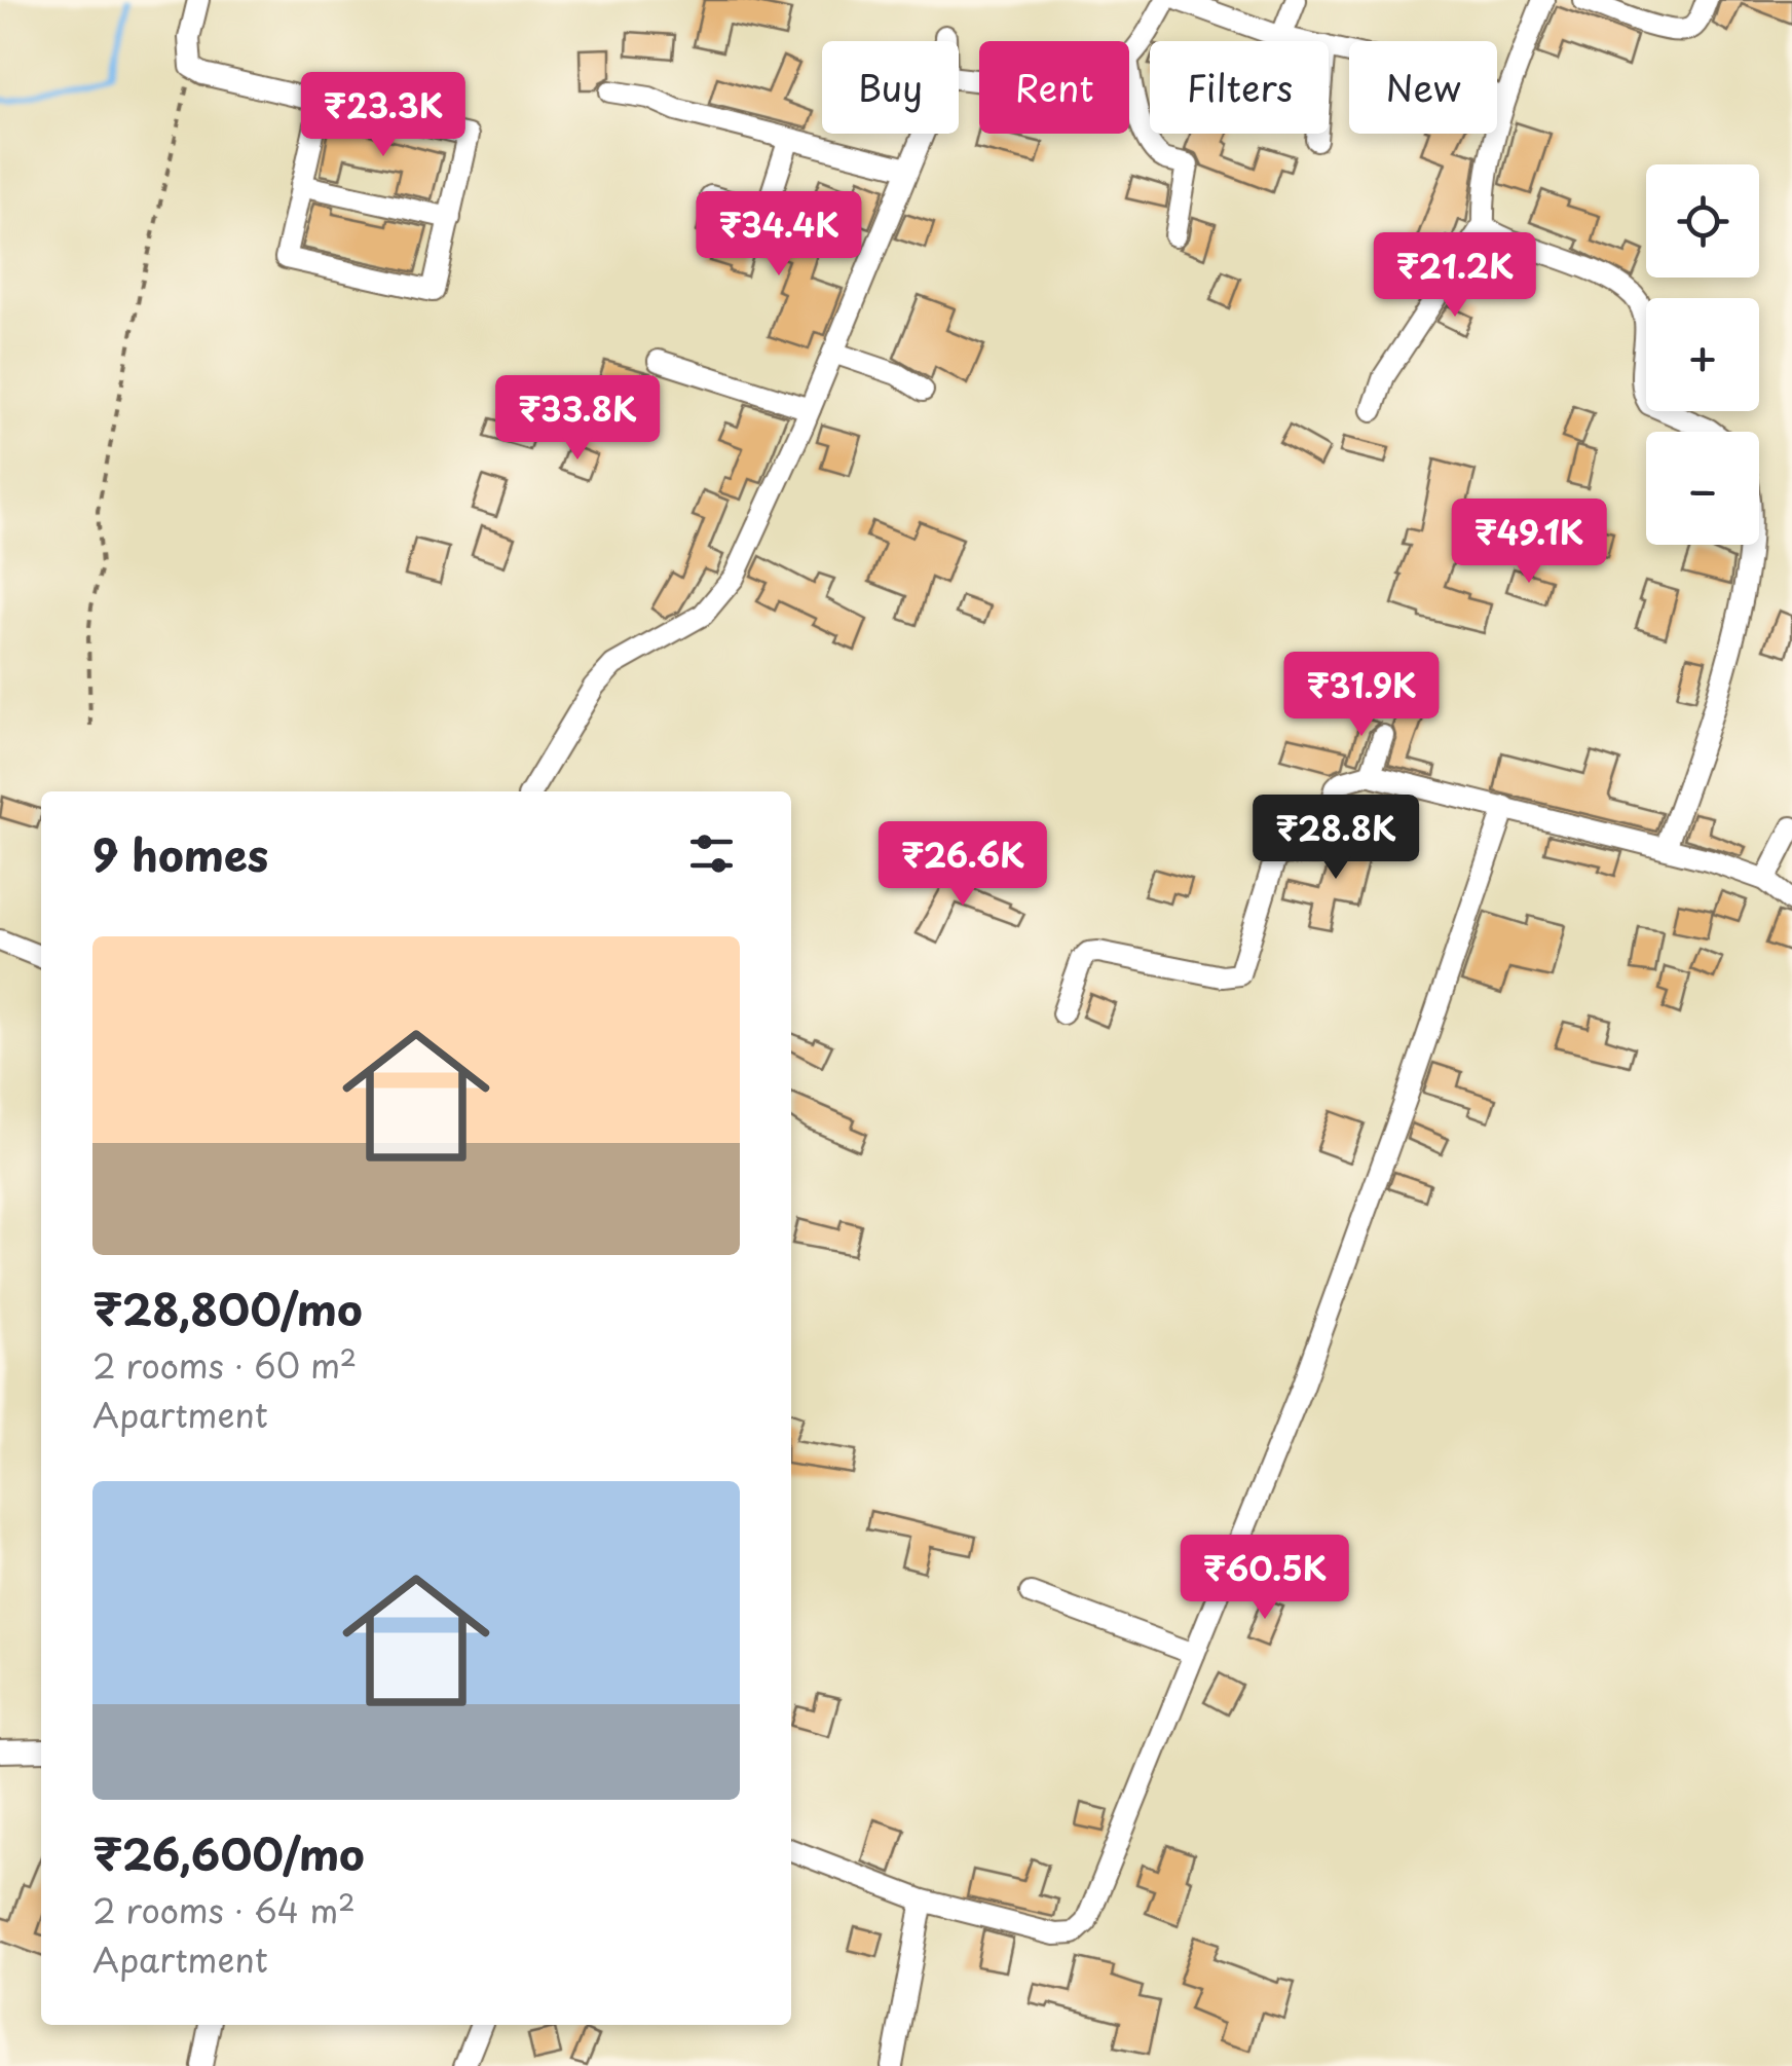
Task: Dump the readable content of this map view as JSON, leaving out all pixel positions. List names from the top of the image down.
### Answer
{
  "page": {
    "chip": [
      "Buy",
      "Rent",
      "Filters",
      "New"
    ],
    "price": [
      "₹23.3K",
      "₹34.4K",
      "₹21.2K",
      "₹33.8K",
      "₹49.1K",
      "₹31.9K",
      "₹28.8K",
      "₹26.6K",
      "₹60.5K"
    ],
    "map_buttons": ["+", "−"],
    "heading": "9 homes",
    "list": [
      {
        "name": "₹28,800/mo",
        "note": "2 rooms · 60 m² · Apartment"
      },
      {
        "name": "₹26,600/mo",
        "note": "2 rooms · 64 m² · Apartment"
      }
    ]
  }
}
